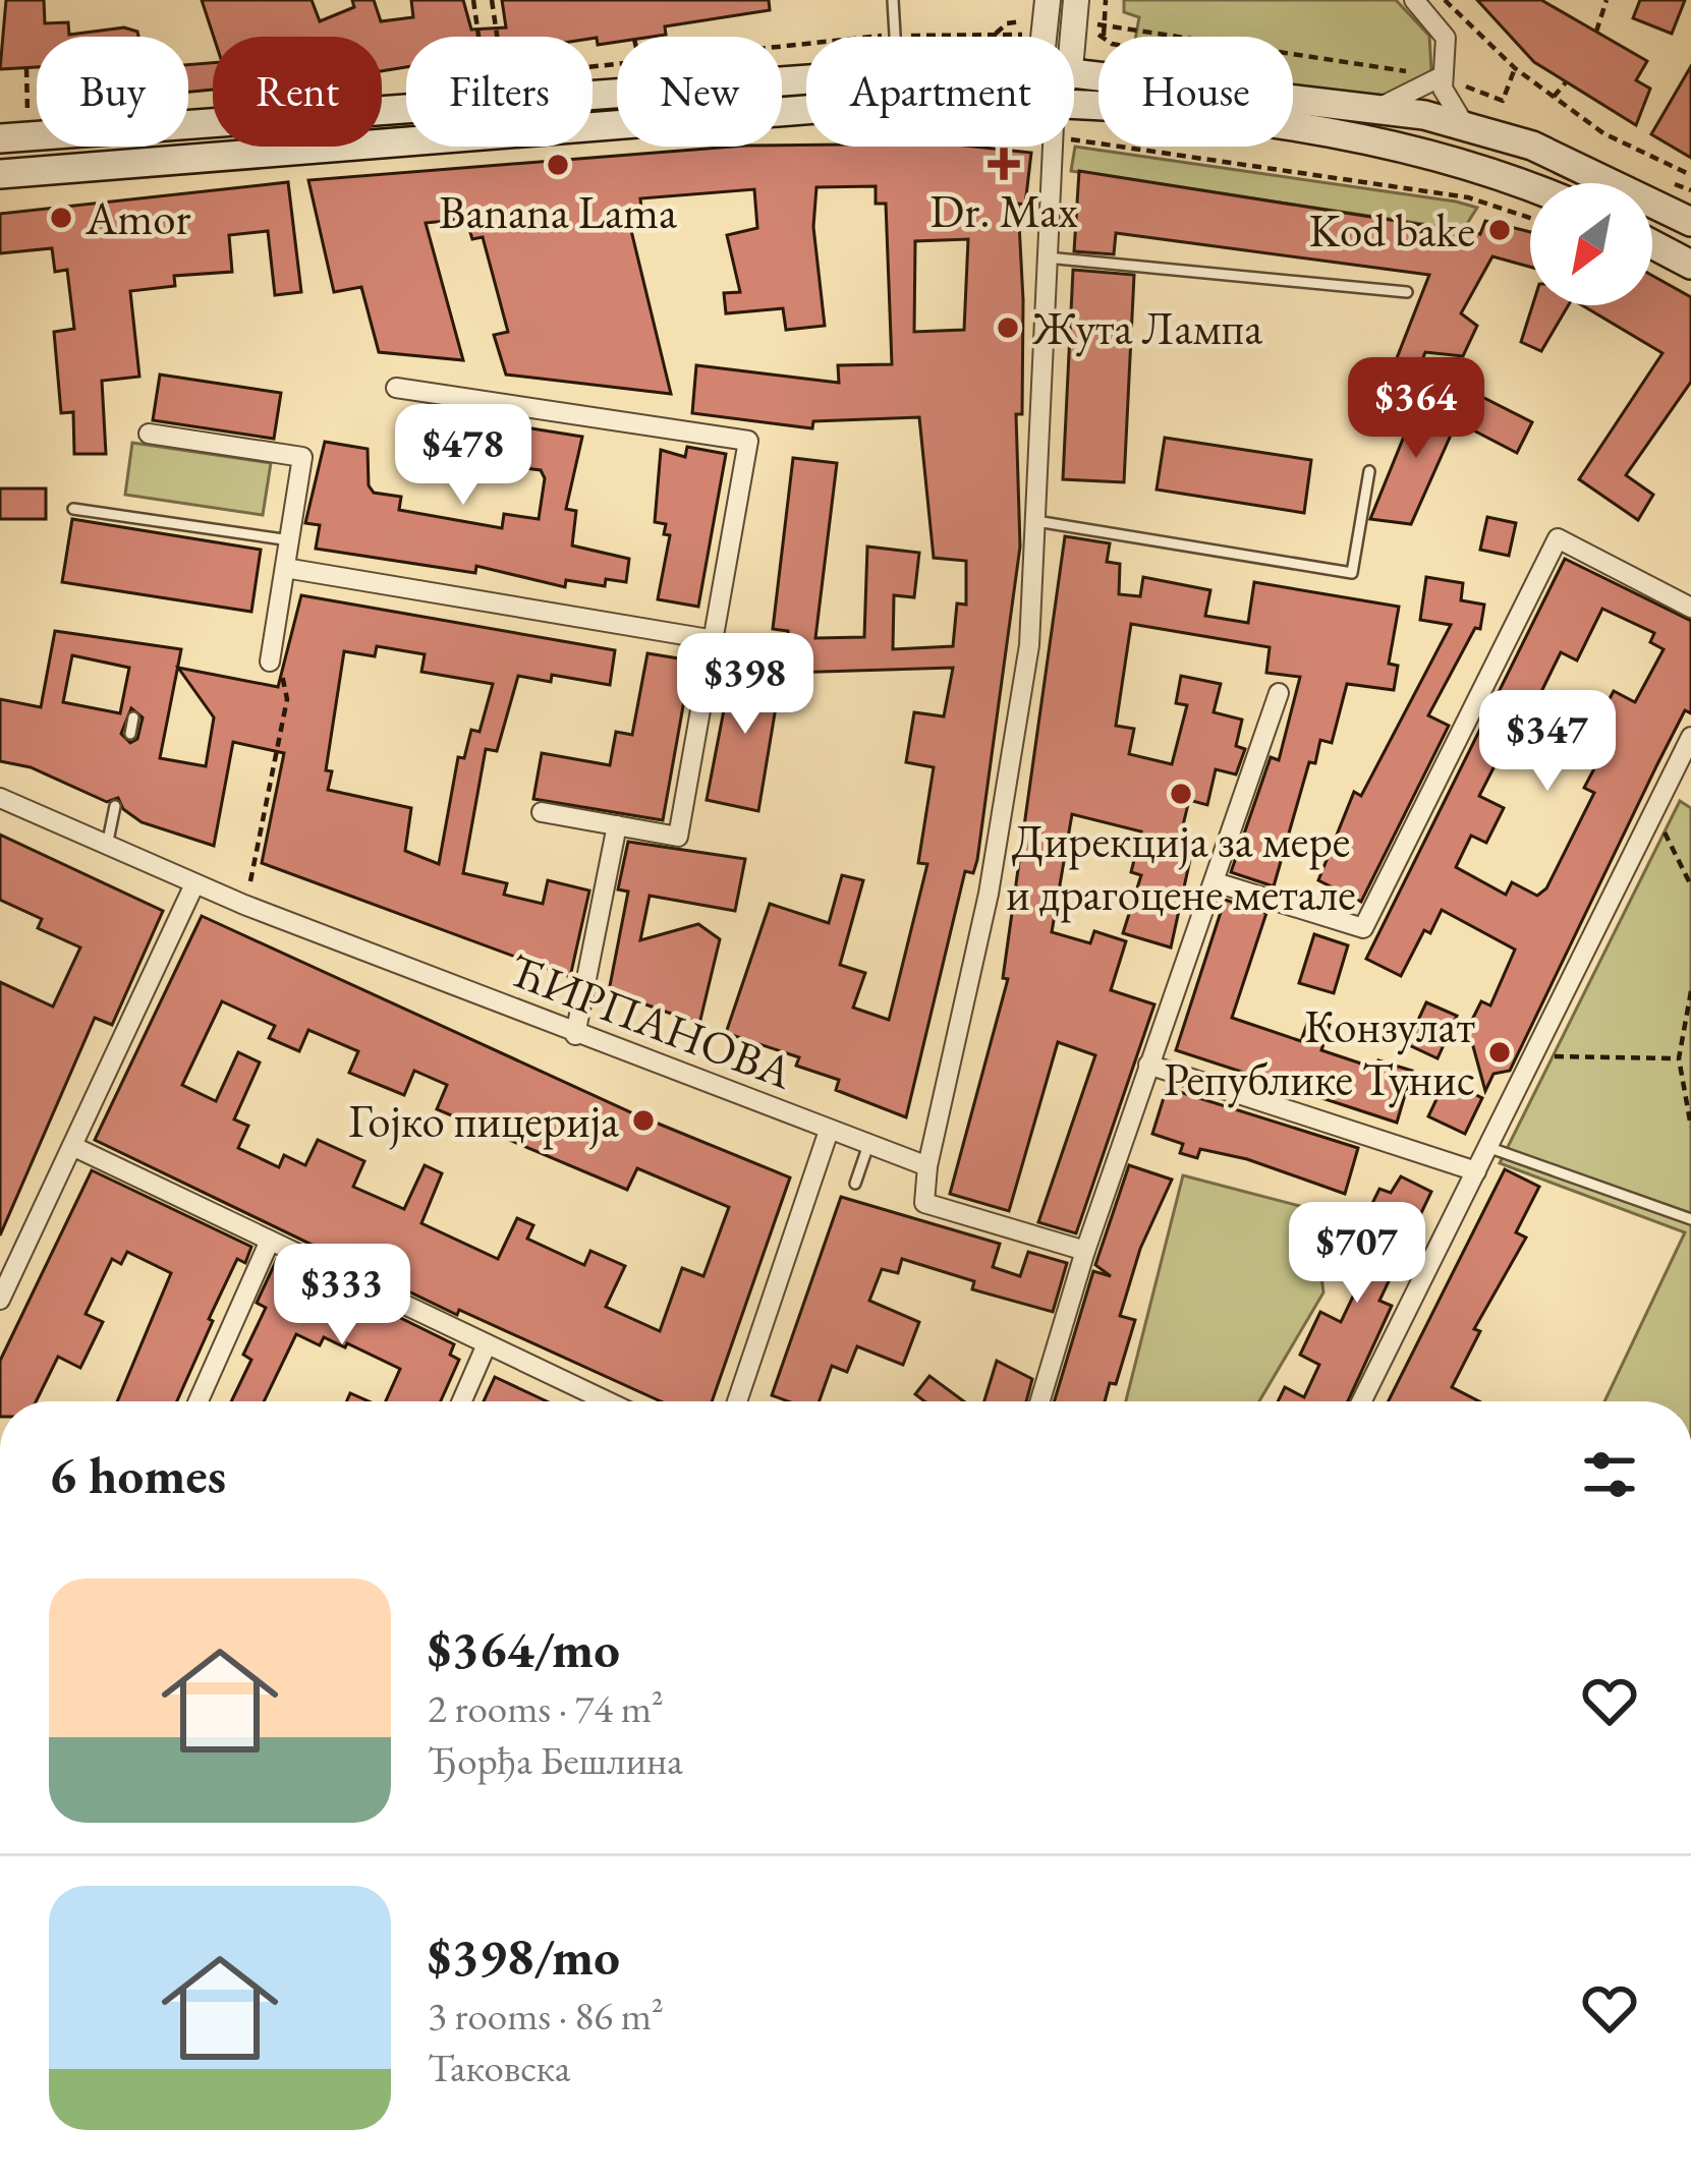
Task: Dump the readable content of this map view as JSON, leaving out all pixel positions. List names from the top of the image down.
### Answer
{
  "streets": {
    "street": ["ЋИРПАНОВА"]
  },
  "places": {
    "health": ["Dr. Max"],
    "other": [
      "Banana Lama",
      "Amor",
      "Kod bake",
      "Жута Лампа",
      "Дирекција за мере и драгоцене метале",
      "Конзулат Републике Тунис",
      "Гојко пицерија"
    ]
  },
  "north": "bottom left",
  "page": {
    "chip": [
      "Buy",
      "Rent",
      "Filters",
      "New",
      "Apartment",
      "House"
    ],
    "price": [
      "$364",
      "$478",
      "$398",
      "$347",
      "$707",
      "$333"
    ],
    "heading": "6 homes",
    "list": [
      {
        "name": "$364/mo",
        "note": "2 rooms · 74 m² · Ђорђа Бешлина"
      },
      {
        "name": "$398/mo",
        "note": "3 rooms · 86 m² · Таковска"
      }
    ]
  }
}
